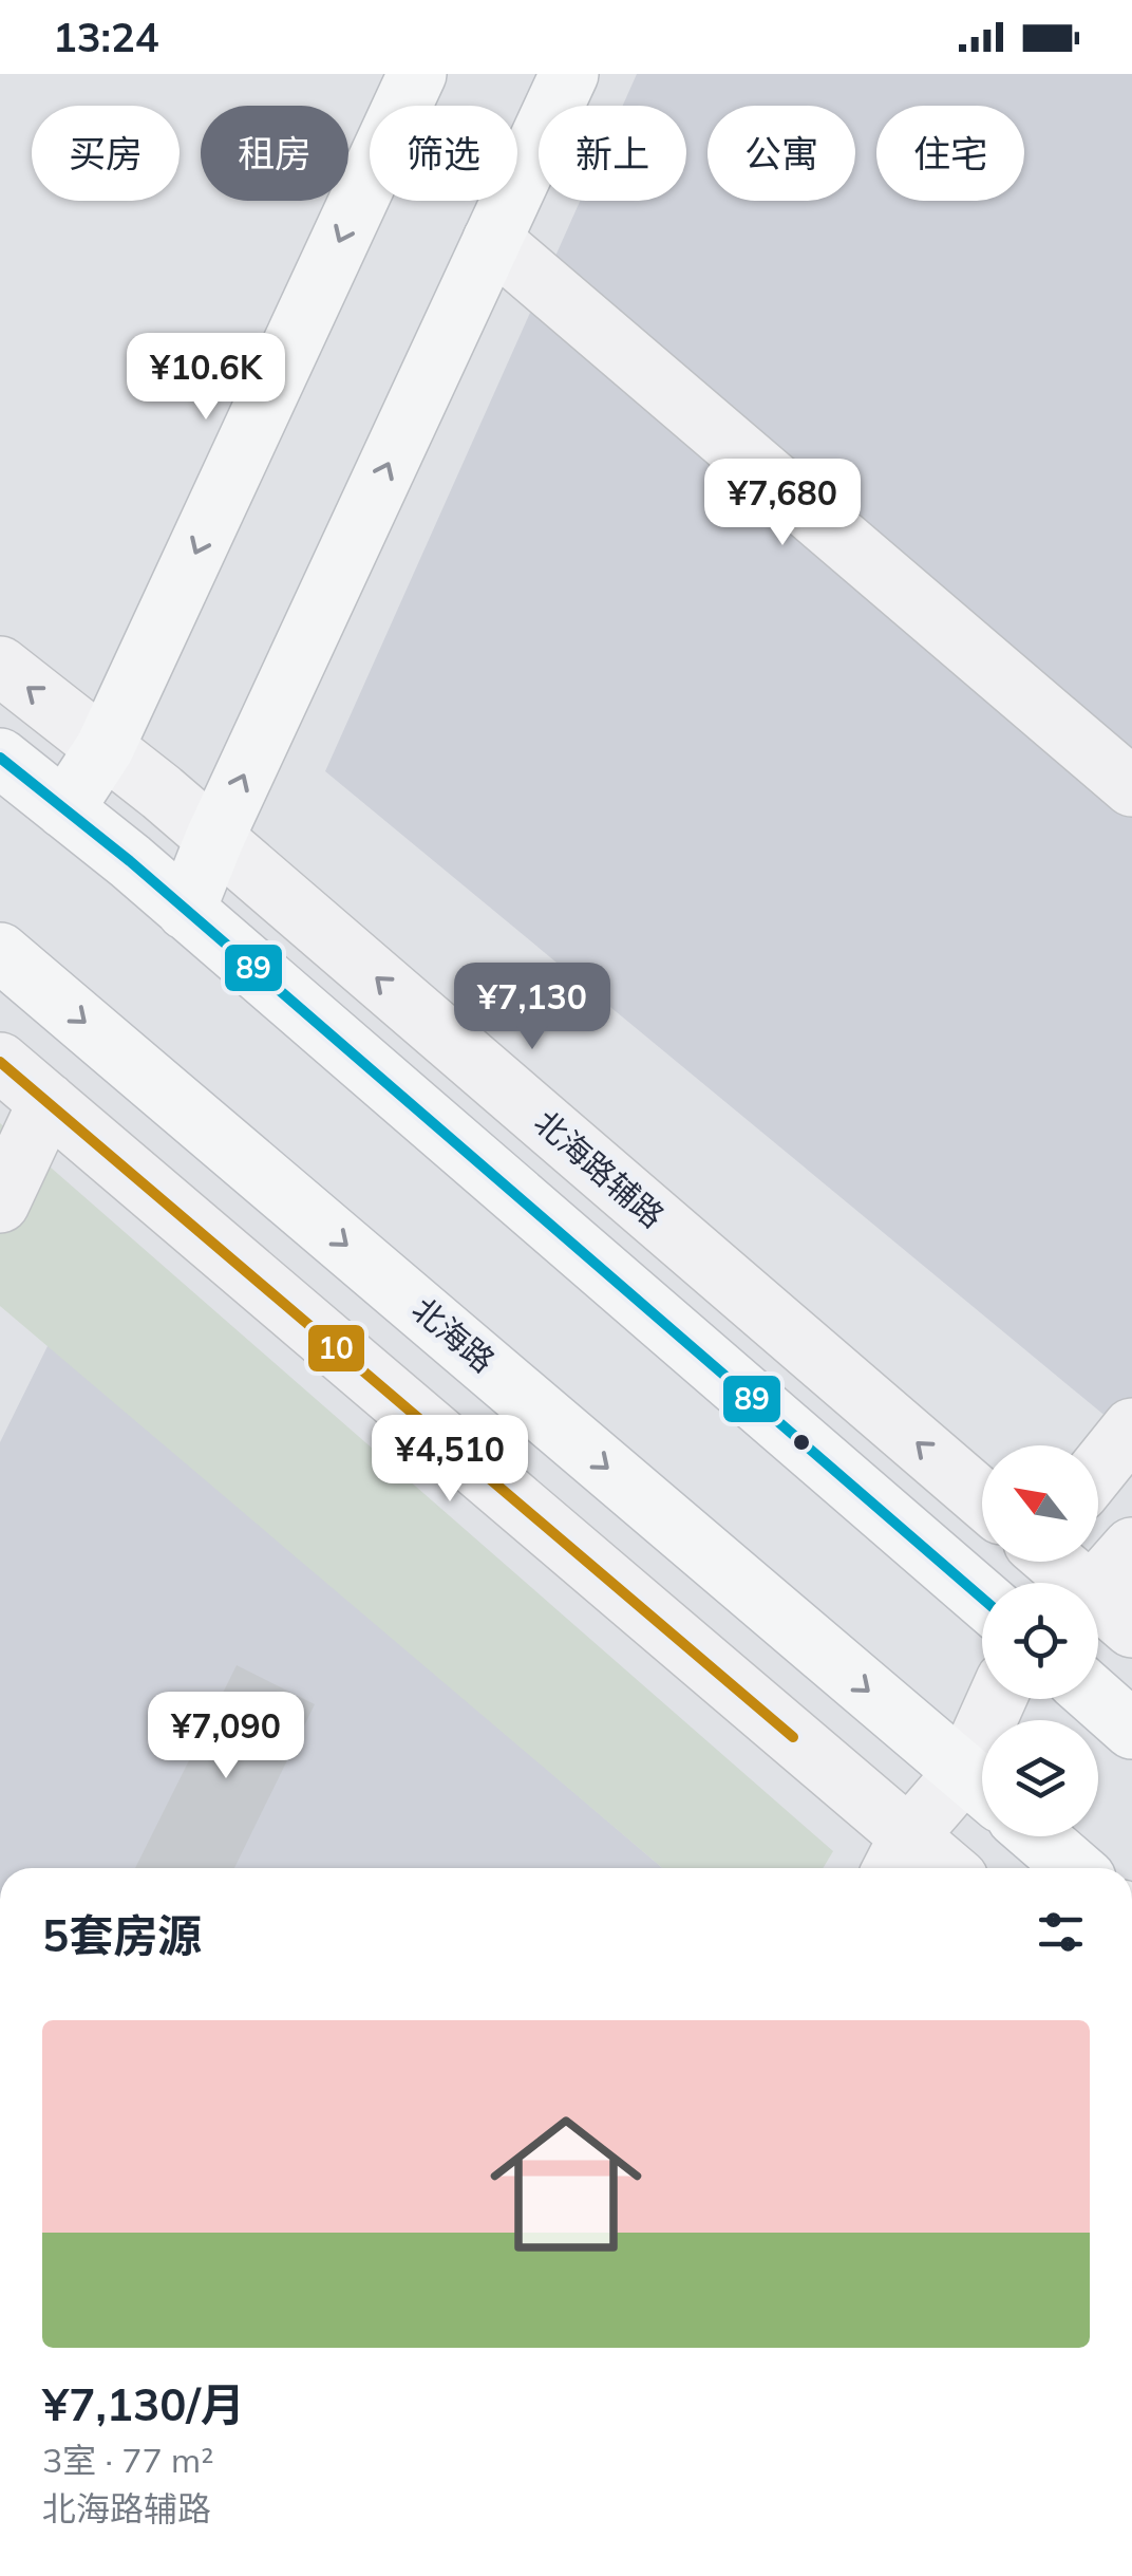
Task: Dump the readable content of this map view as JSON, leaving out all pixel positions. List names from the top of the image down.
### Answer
{
  "streets": {
    "main road": ["北海路"],
    "street": ["北海路辅路"]
  },
  "lines": ["transit line 89", "transit line 10"],
  "north": "top left",
  "page": {
    "status": "13:24",
    "chip": [
      "买房",
      "租房",
      "筛选",
      "新上",
      "公寓",
      "住宅"
    ],
    "price": [
      "¥10.6K",
      "¥7,680",
      "¥7,130",
      "¥4,510",
      "¥7,090"
    ],
    "heading": "5套房源",
    "list": [
      {
        "name": "¥7,130/月",
        "note": "3室 · 77 m² · 北海路辅路"
      }
    ]
  }
}
